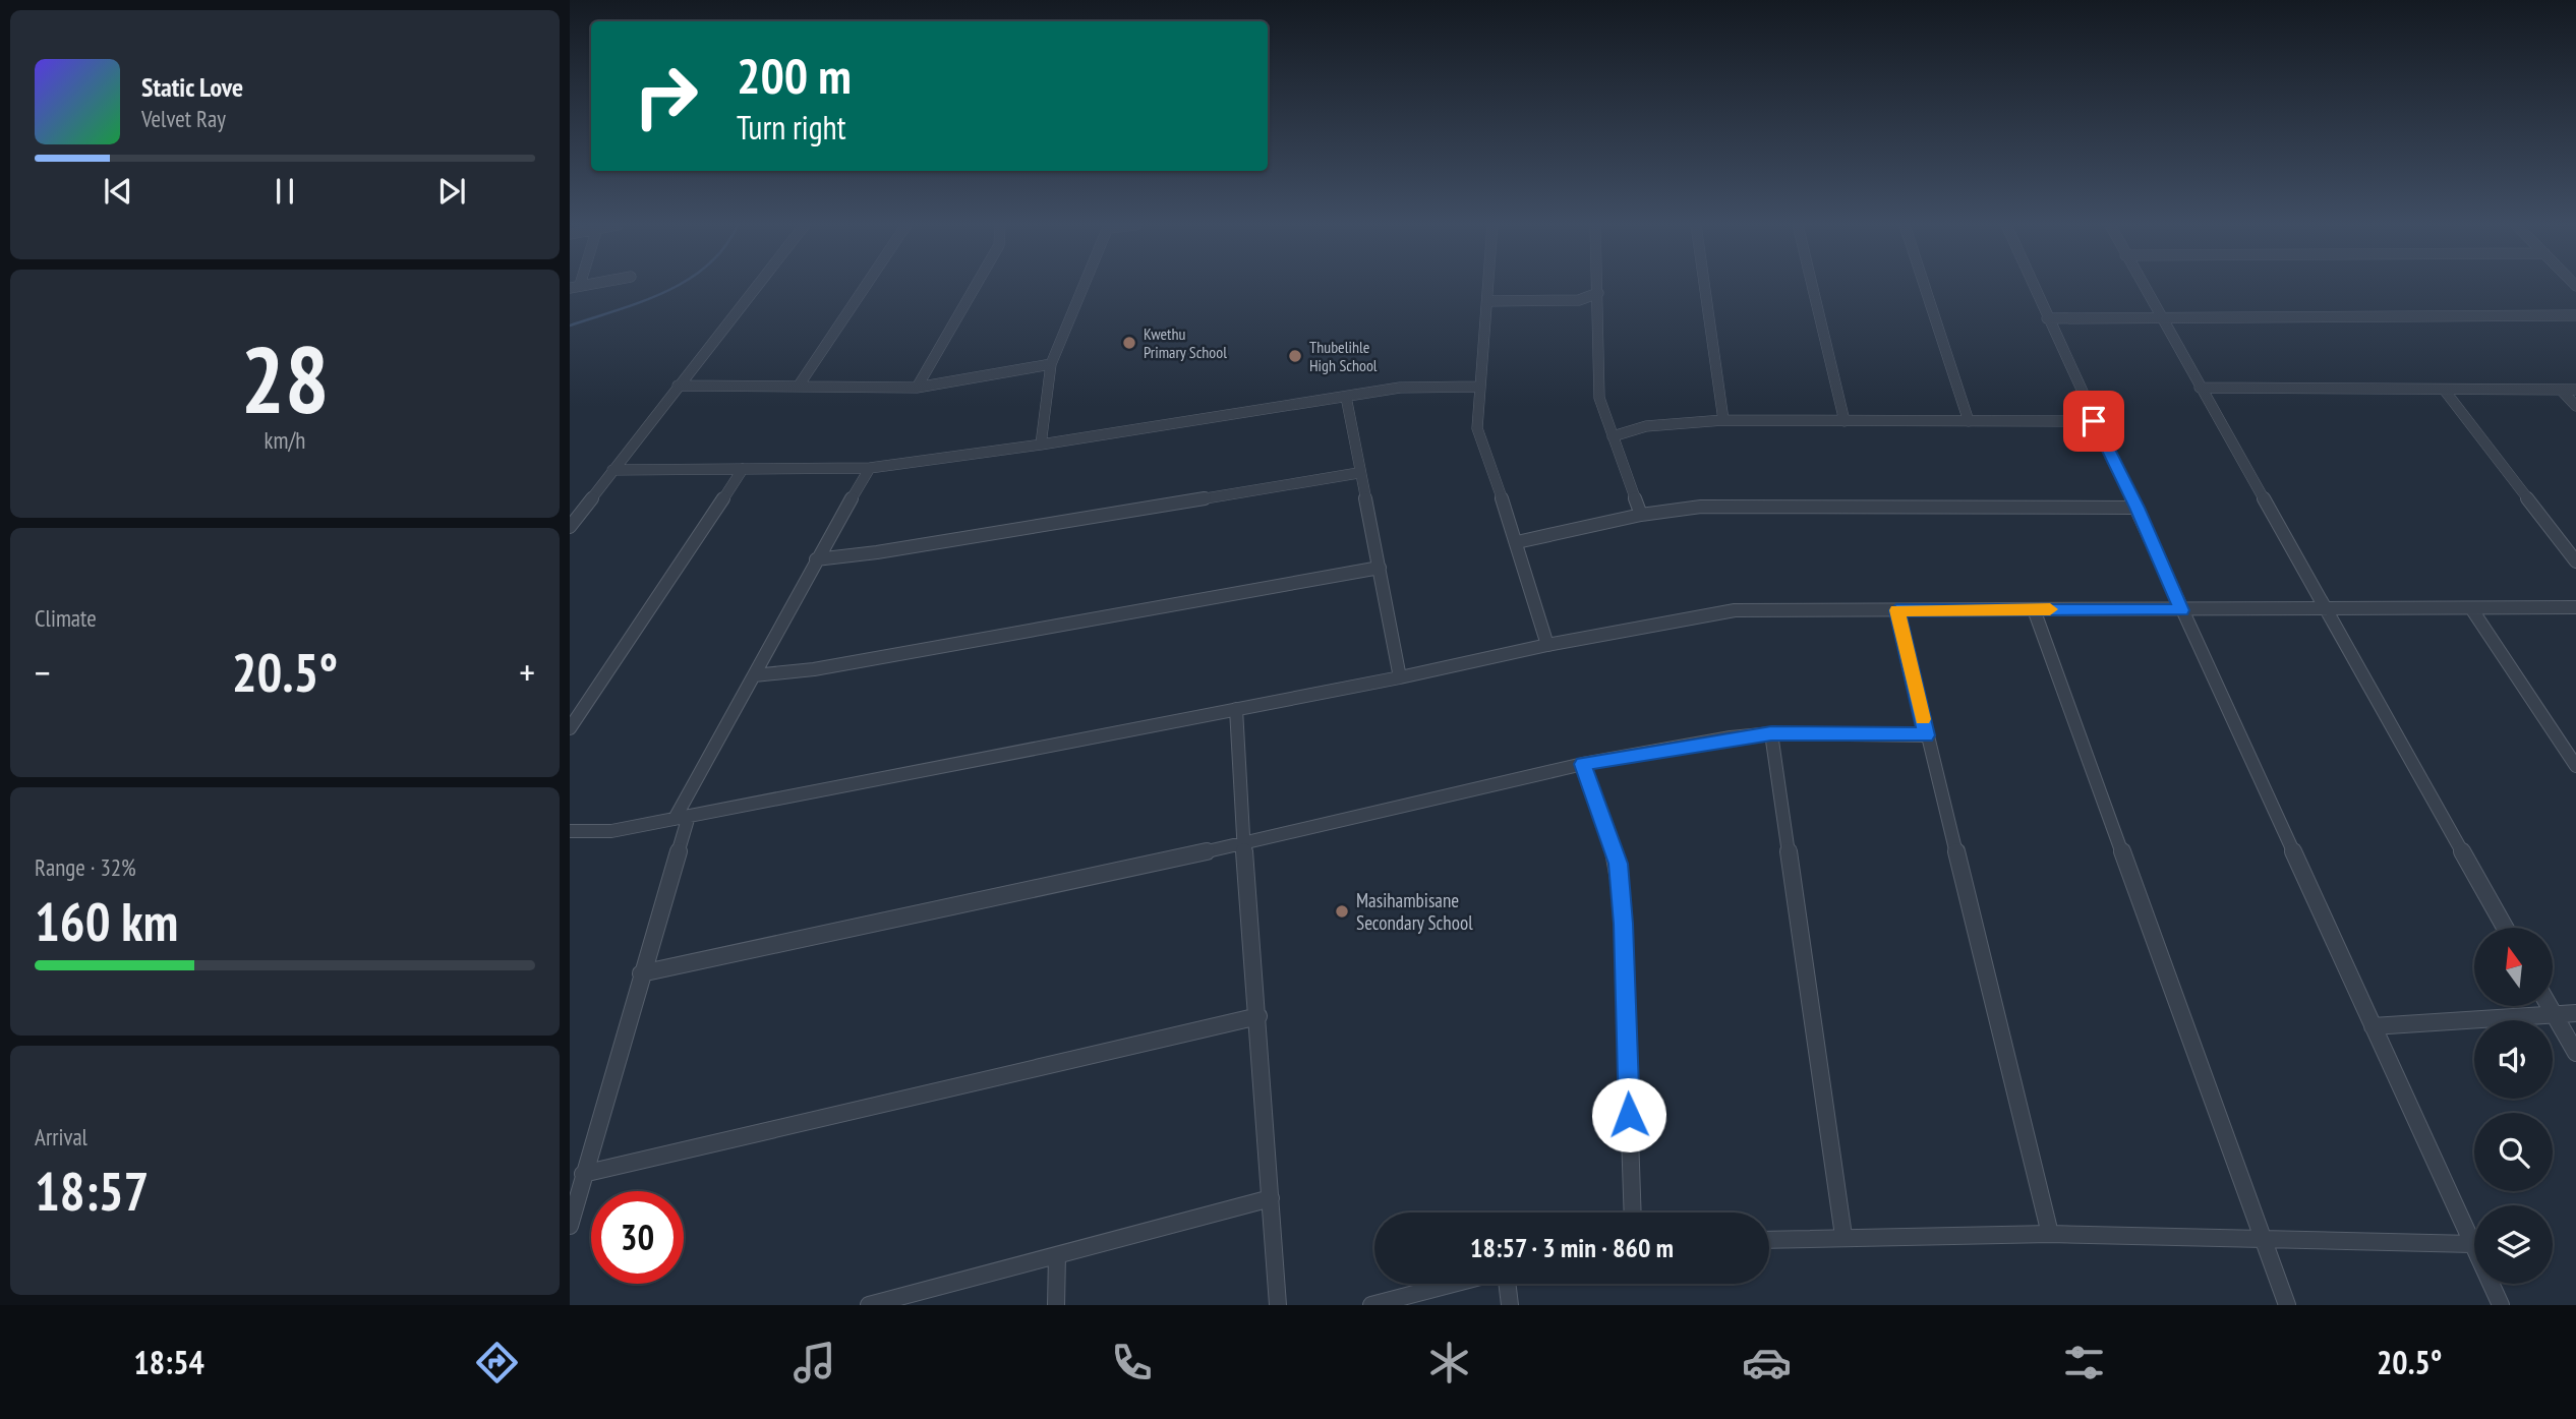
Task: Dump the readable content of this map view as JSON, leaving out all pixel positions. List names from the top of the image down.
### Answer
{
  "places": ["Kwethu Primary School", "Thubelihle High School", "Masihambisane Secondary School"],
  "north": "top",
  "page": {
    "turn": ["200 m", "Turn right"],
    "song": ["Static Love", "Velvet Ray"],
    "tile": [
      ["28", "km/h"],
      "Climate",
      ["Range · 32%", "160 km"],
      ["Arrival", "18:57"]
    ],
    "heat": ["−", "20.5°", "+"],
    "limit": "30",
    "trip": "18:57 · 3 min · 860 m",
    "tabs": ["18:54", "20.5°"]
  }
}
